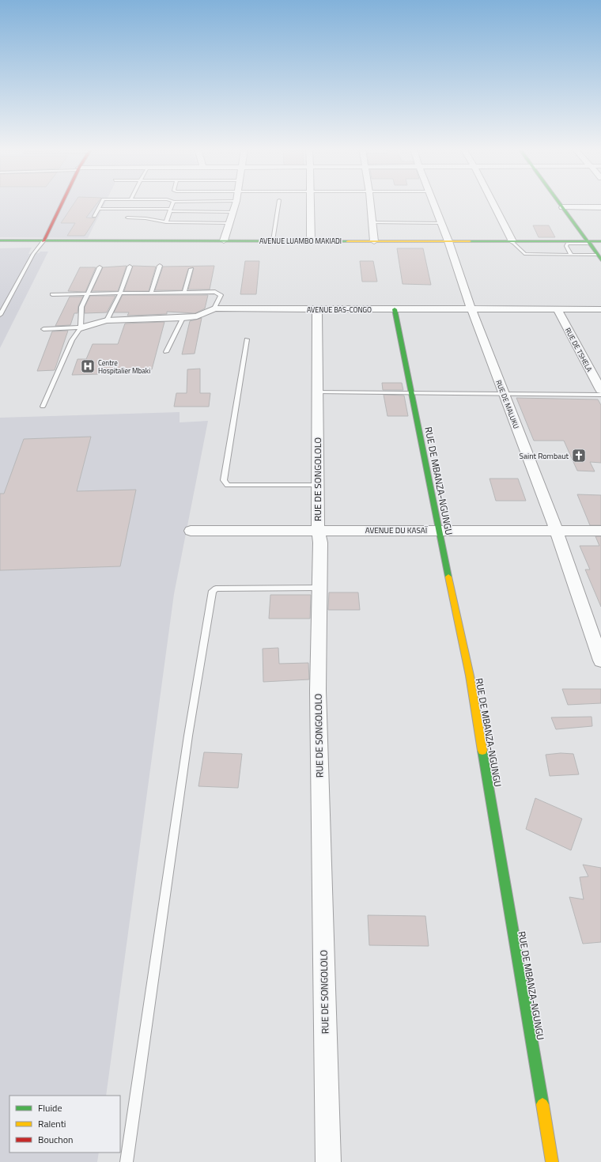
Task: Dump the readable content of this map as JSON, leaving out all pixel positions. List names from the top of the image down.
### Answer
{
  "streets": {
    "street": [
      "AVENUE LUAMBO MAKIADI",
      "AVENUE BAS-CONGO",
      "RUE DE TSHELA",
      "RUE DE MALUKU",
      "RUE DE SONGOLOLO",
      "RUE DE MBANZA-NGUNGU",
      "AVENUE DU KASAÏ"
    ]
  },
  "crossings": [
    ["AVENUE LUAMBO MAKIADI", "RUE DE MALUKU"],
    ["AVENUE BAS-CONGO", "RUE DE TSHELA"],
    ["AVENUE BAS-CONGO", "RUE DE MALUKU"],
    ["AVENUE BAS-CONGO", "RUE DE SONGOLOLO"],
    ["AVENUE BAS-CONGO", "RUE DE MBANZA-NGUNGU"],
    ["RUE DE MALUKU", "AVENUE DU KASAÏ"],
    ["RUE DE SONGOLOLO", "AVENUE DU KASAÏ"],
    ["RUE DE MBANZA-NGUNGU", "AVENUE DU KASAÏ"]
  ],
  "places": {
    "hospital": ["Centre Hospitalier Mbaki"],
    "church": ["Saint Rombaut"]
  },
  "legend": ["Fluide", "Ralenti", "Bouchon"]
}
